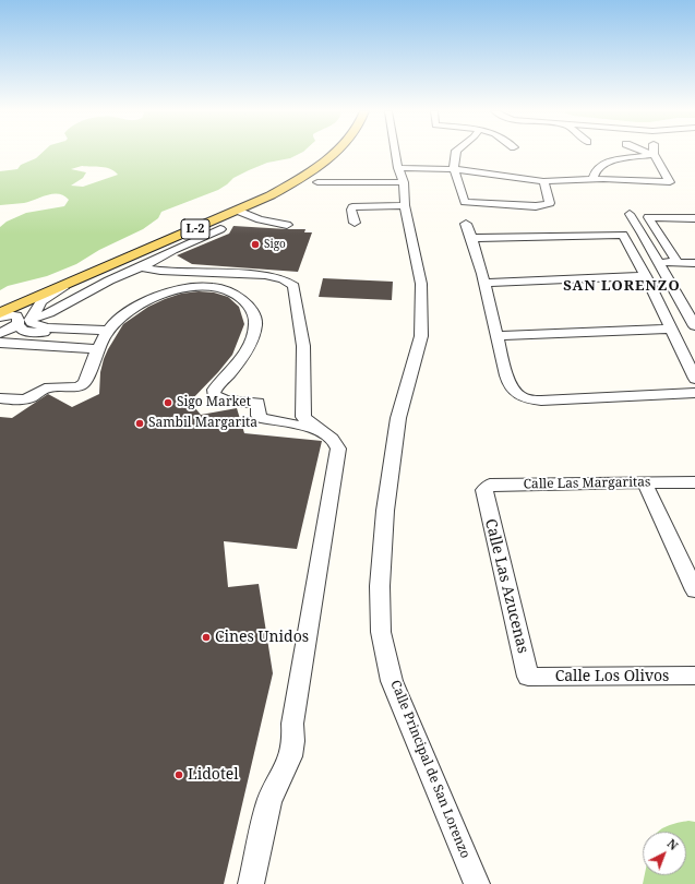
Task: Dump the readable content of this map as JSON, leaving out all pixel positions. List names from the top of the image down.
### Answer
{
  "streets": {
    "main road": ["L-2"],
    "street": [
      "Calle Las Margaritas",
      "Calle Las Azucenas",
      "Calle Los Olivos",
      "Calle Principal de San Lorenzo"
    ]
  },
  "crossings": [
    ["Calle Las Margaritas", "Calle Las Azucenas"],
    ["Calle Las Azucenas", "Calle Los Olivos"]
  ],
  "districts": ["SAN LORENZO"],
  "places": [
    "Sigo",
    "Sigo Market",
    "Sambil Margarita",
    "Cines Unidos",
    "Lidotel"
  ],
  "north": "top right"
}
